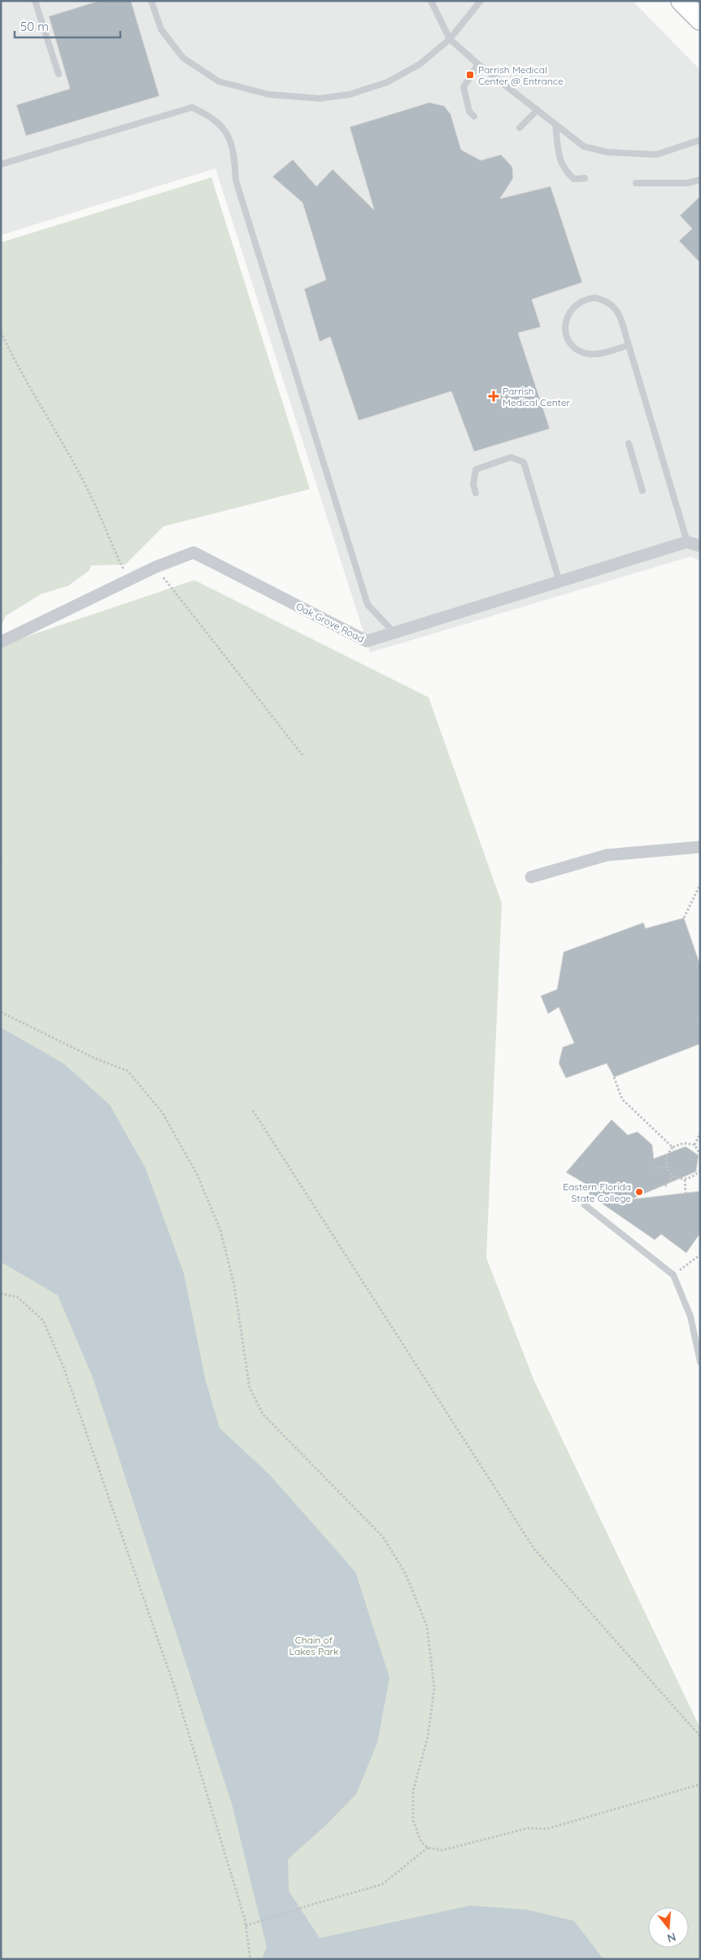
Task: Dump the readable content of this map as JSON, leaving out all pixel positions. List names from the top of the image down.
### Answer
{
  "streets": {
    "street": ["Oak Grove Road"]
  },
  "parks": ["Chain of Lakes Park"],
  "places": {
    "transit": ["Parrish Medical Center @ Entrance"],
    "health": ["Parrish Medical Center"],
    "other": ["Eastern Florida State College"]
  },
  "scale_bar": "50 m",
  "north": "bottom"
}
